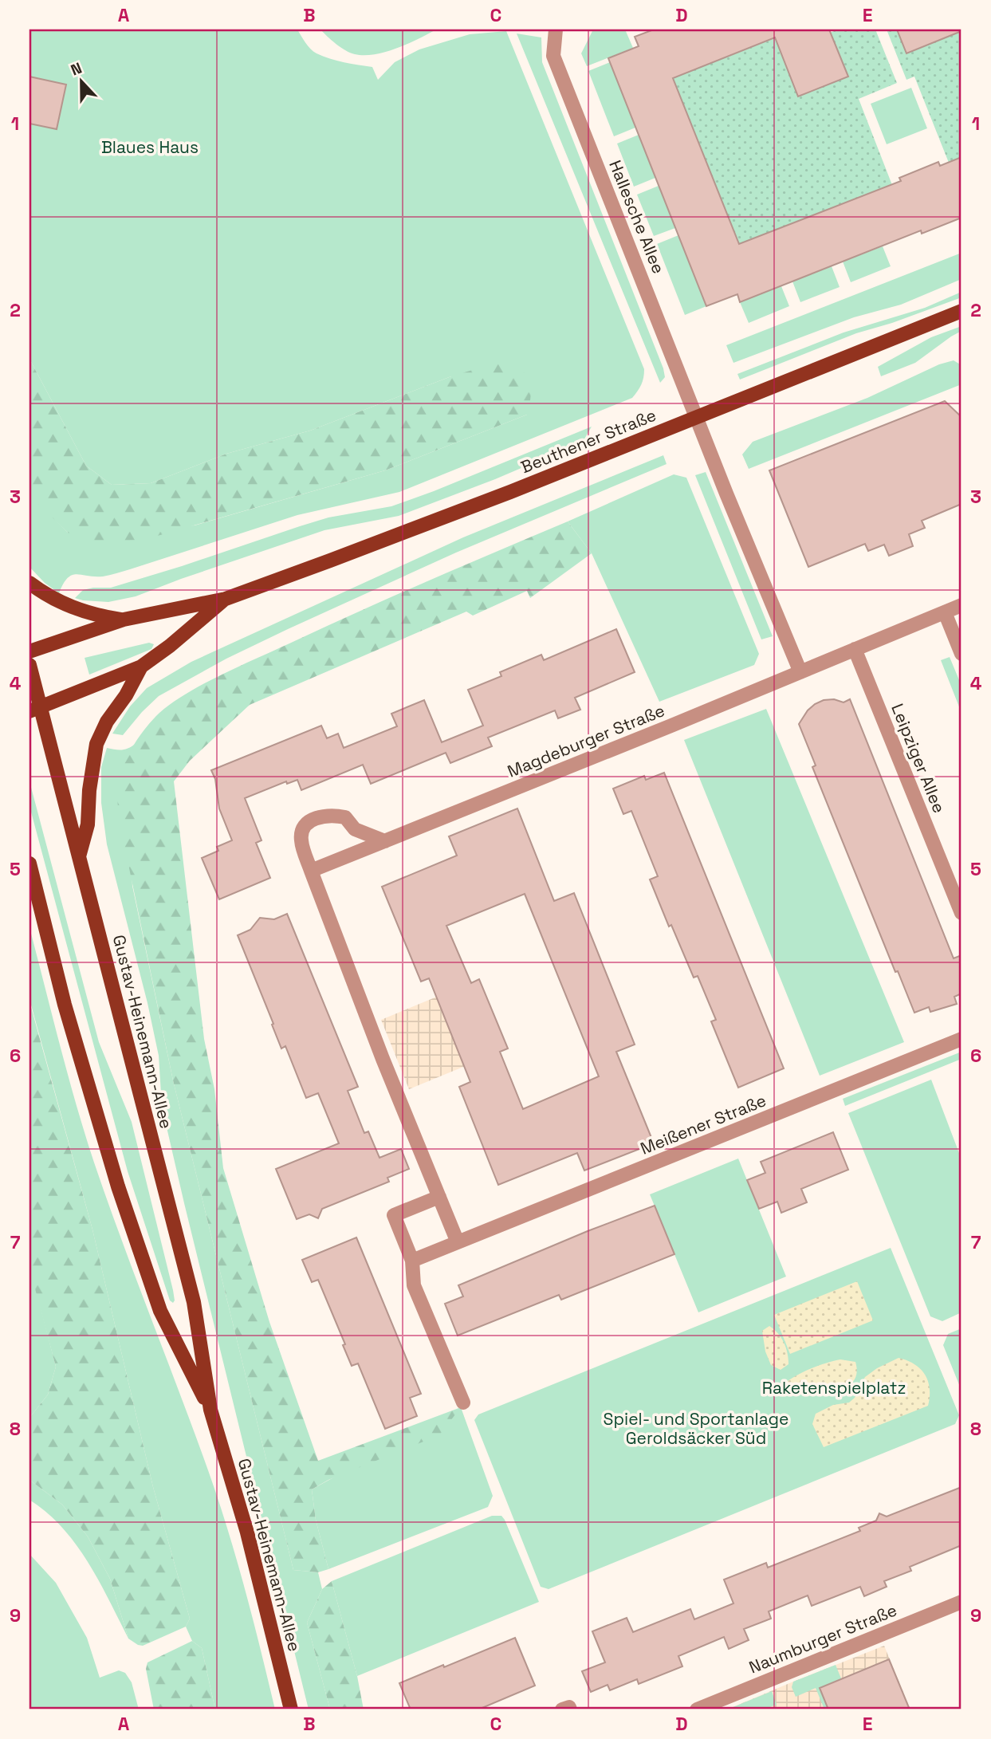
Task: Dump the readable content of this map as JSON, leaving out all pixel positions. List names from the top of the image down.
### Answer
{
  "streets": {
    "main road": ["Beuthener Straße", "Gustav-Heinemann-Allee"],
    "street": [
      "Hallesche Allee",
      "Magdeburger Straße",
      "Leipziger Allee",
      "Meißener Straße",
      "Naumburger Straße"
    ]
  },
  "crossings": [
    ["Hallesche Allee", "Beuthener Straße"],
    ["Beuthener Straße", "Gustav-Heinemann-Allee"],
    ["Magdeburger Straße", "Leipziger Allee"]
  ],
  "parks": ["Blaues Haus", "Raketenspielplatz", "Spiel- und Sportanlage Geroldsäcker Süd"],
  "north": "top",
  "grid": {
    "columns": [
      "A",
      "B",
      "C",
      "D",
      "E"
    ],
    "rows": [
      "1",
      "2",
      "3",
      "4",
      "5",
      "6",
      "7",
      "8",
      "9"
    ]
  }
}
